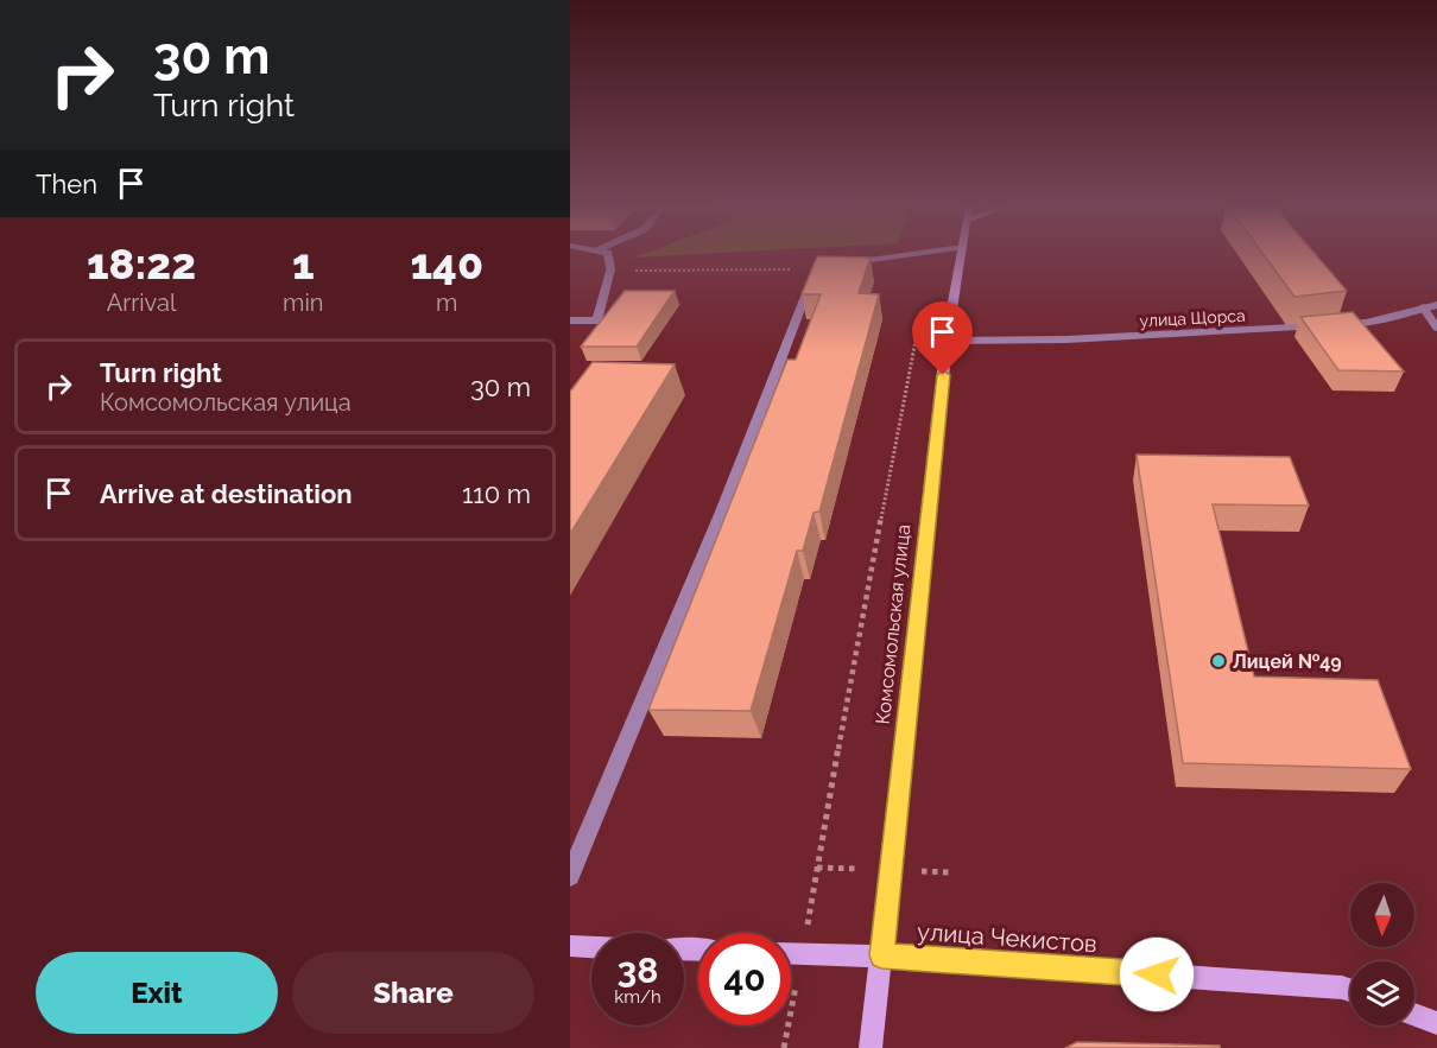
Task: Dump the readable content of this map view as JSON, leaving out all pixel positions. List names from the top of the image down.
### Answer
{
  "streets": {
    "main road": ["Комсомольская улица", "улица Чекистов"],
    "street": ["улица Щорса"]
  },
  "crossings": [
    ["улица Щорса", "Комсомольская улица"],
    ["Комсомольская улица", "улица Чекистов"]
  ],
  "places": ["Лицей №49"],
  "north": "bottom",
  "page": {
    "turn": ["30 m", "Turn right"],
    "then": "Then",
    "eta": [
      "18:22",
      "Arrival",
      "1",
      "min",
      "140",
      "m"
    ],
    "list": [
      {
        "name": "Turn right",
        "note": "Комсомольская улица",
        "value": "30 m"
      },
      {
        "name": "Arrive at destination",
        "value": "110 m"
      }
    ],
    "speed": "38 km/h",
    "limit": "40",
    "buttons": ["Exit", "Share"]
  }
}
